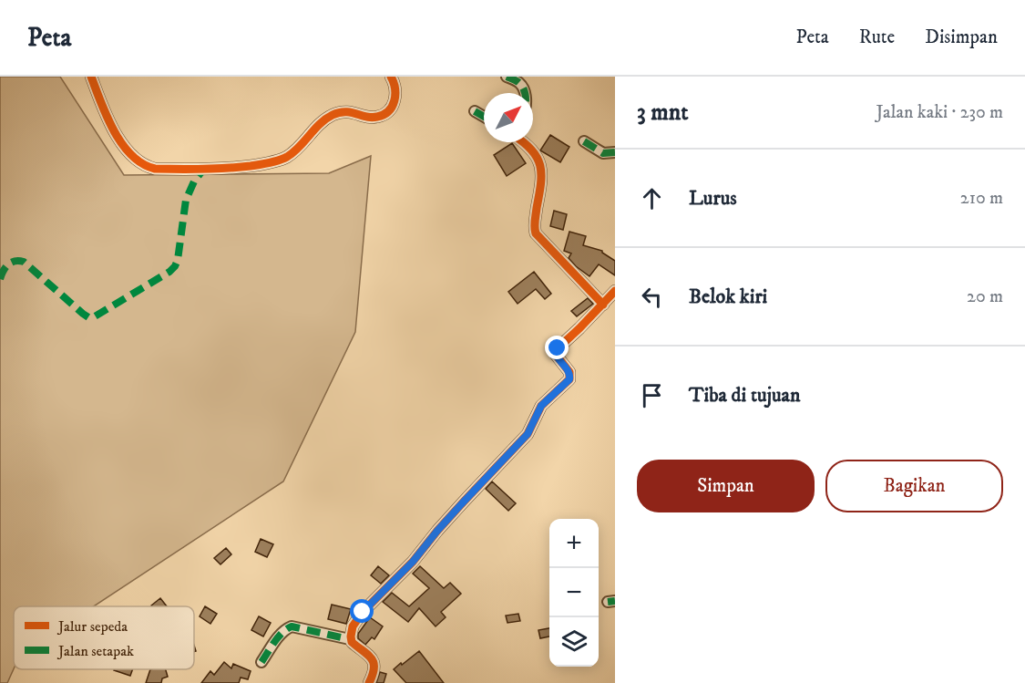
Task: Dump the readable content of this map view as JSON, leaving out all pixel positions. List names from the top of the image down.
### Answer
{
  "legend": ["Jalur sepeda", "Jalan setapak"],
  "north": "top right",
  "page": {
    "header": "Peta",
    "nav": ["Peta", "Rute", "Disimpan"],
    "heading": ["3 mnt", "Jalan kaki · 230 m"],
    "list": [
      ["Lurus", "210 m"],
      ["Belok kiri", "20 m"],
      "Tiba di tujuan"
    ],
    "buttons": ["Simpan", "Bagikan"],
    "map_buttons": ["+", "−"]
  }
}
